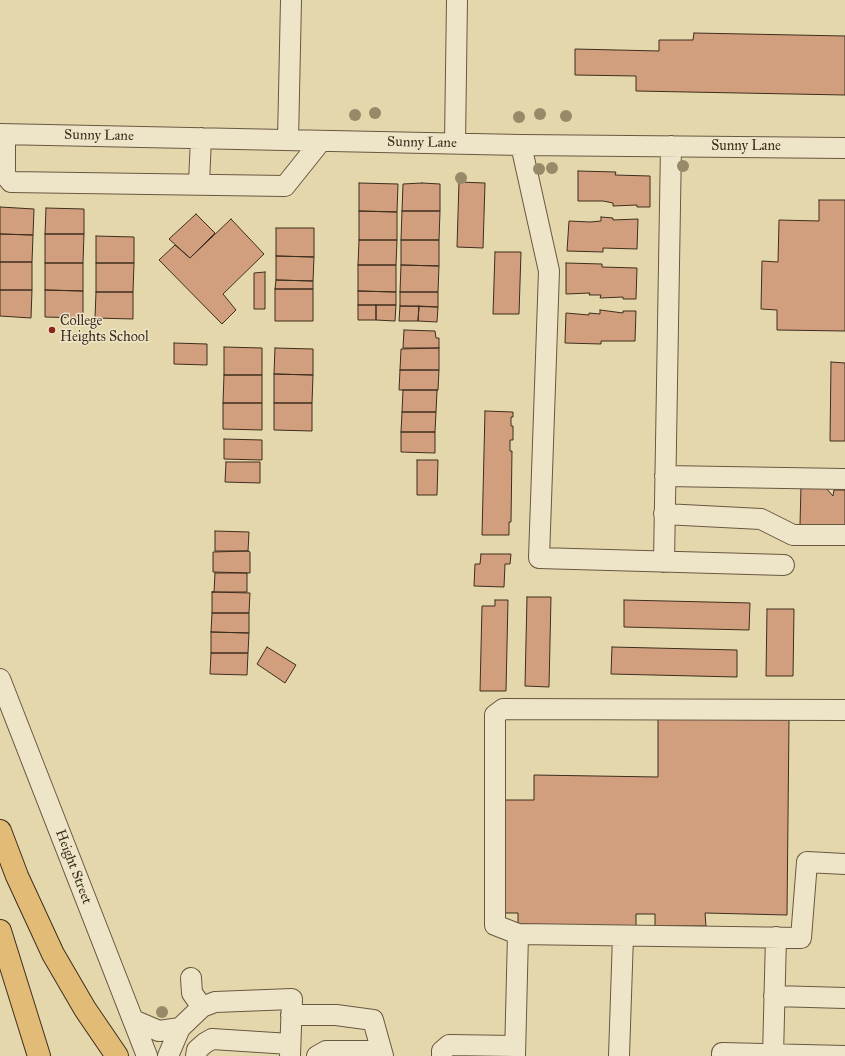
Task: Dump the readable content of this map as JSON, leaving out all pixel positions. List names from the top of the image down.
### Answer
{
  "streets": {
    "street": ["Sunny Lane", "Height Street"]
  },
  "places": ["College Heights School"]
}
